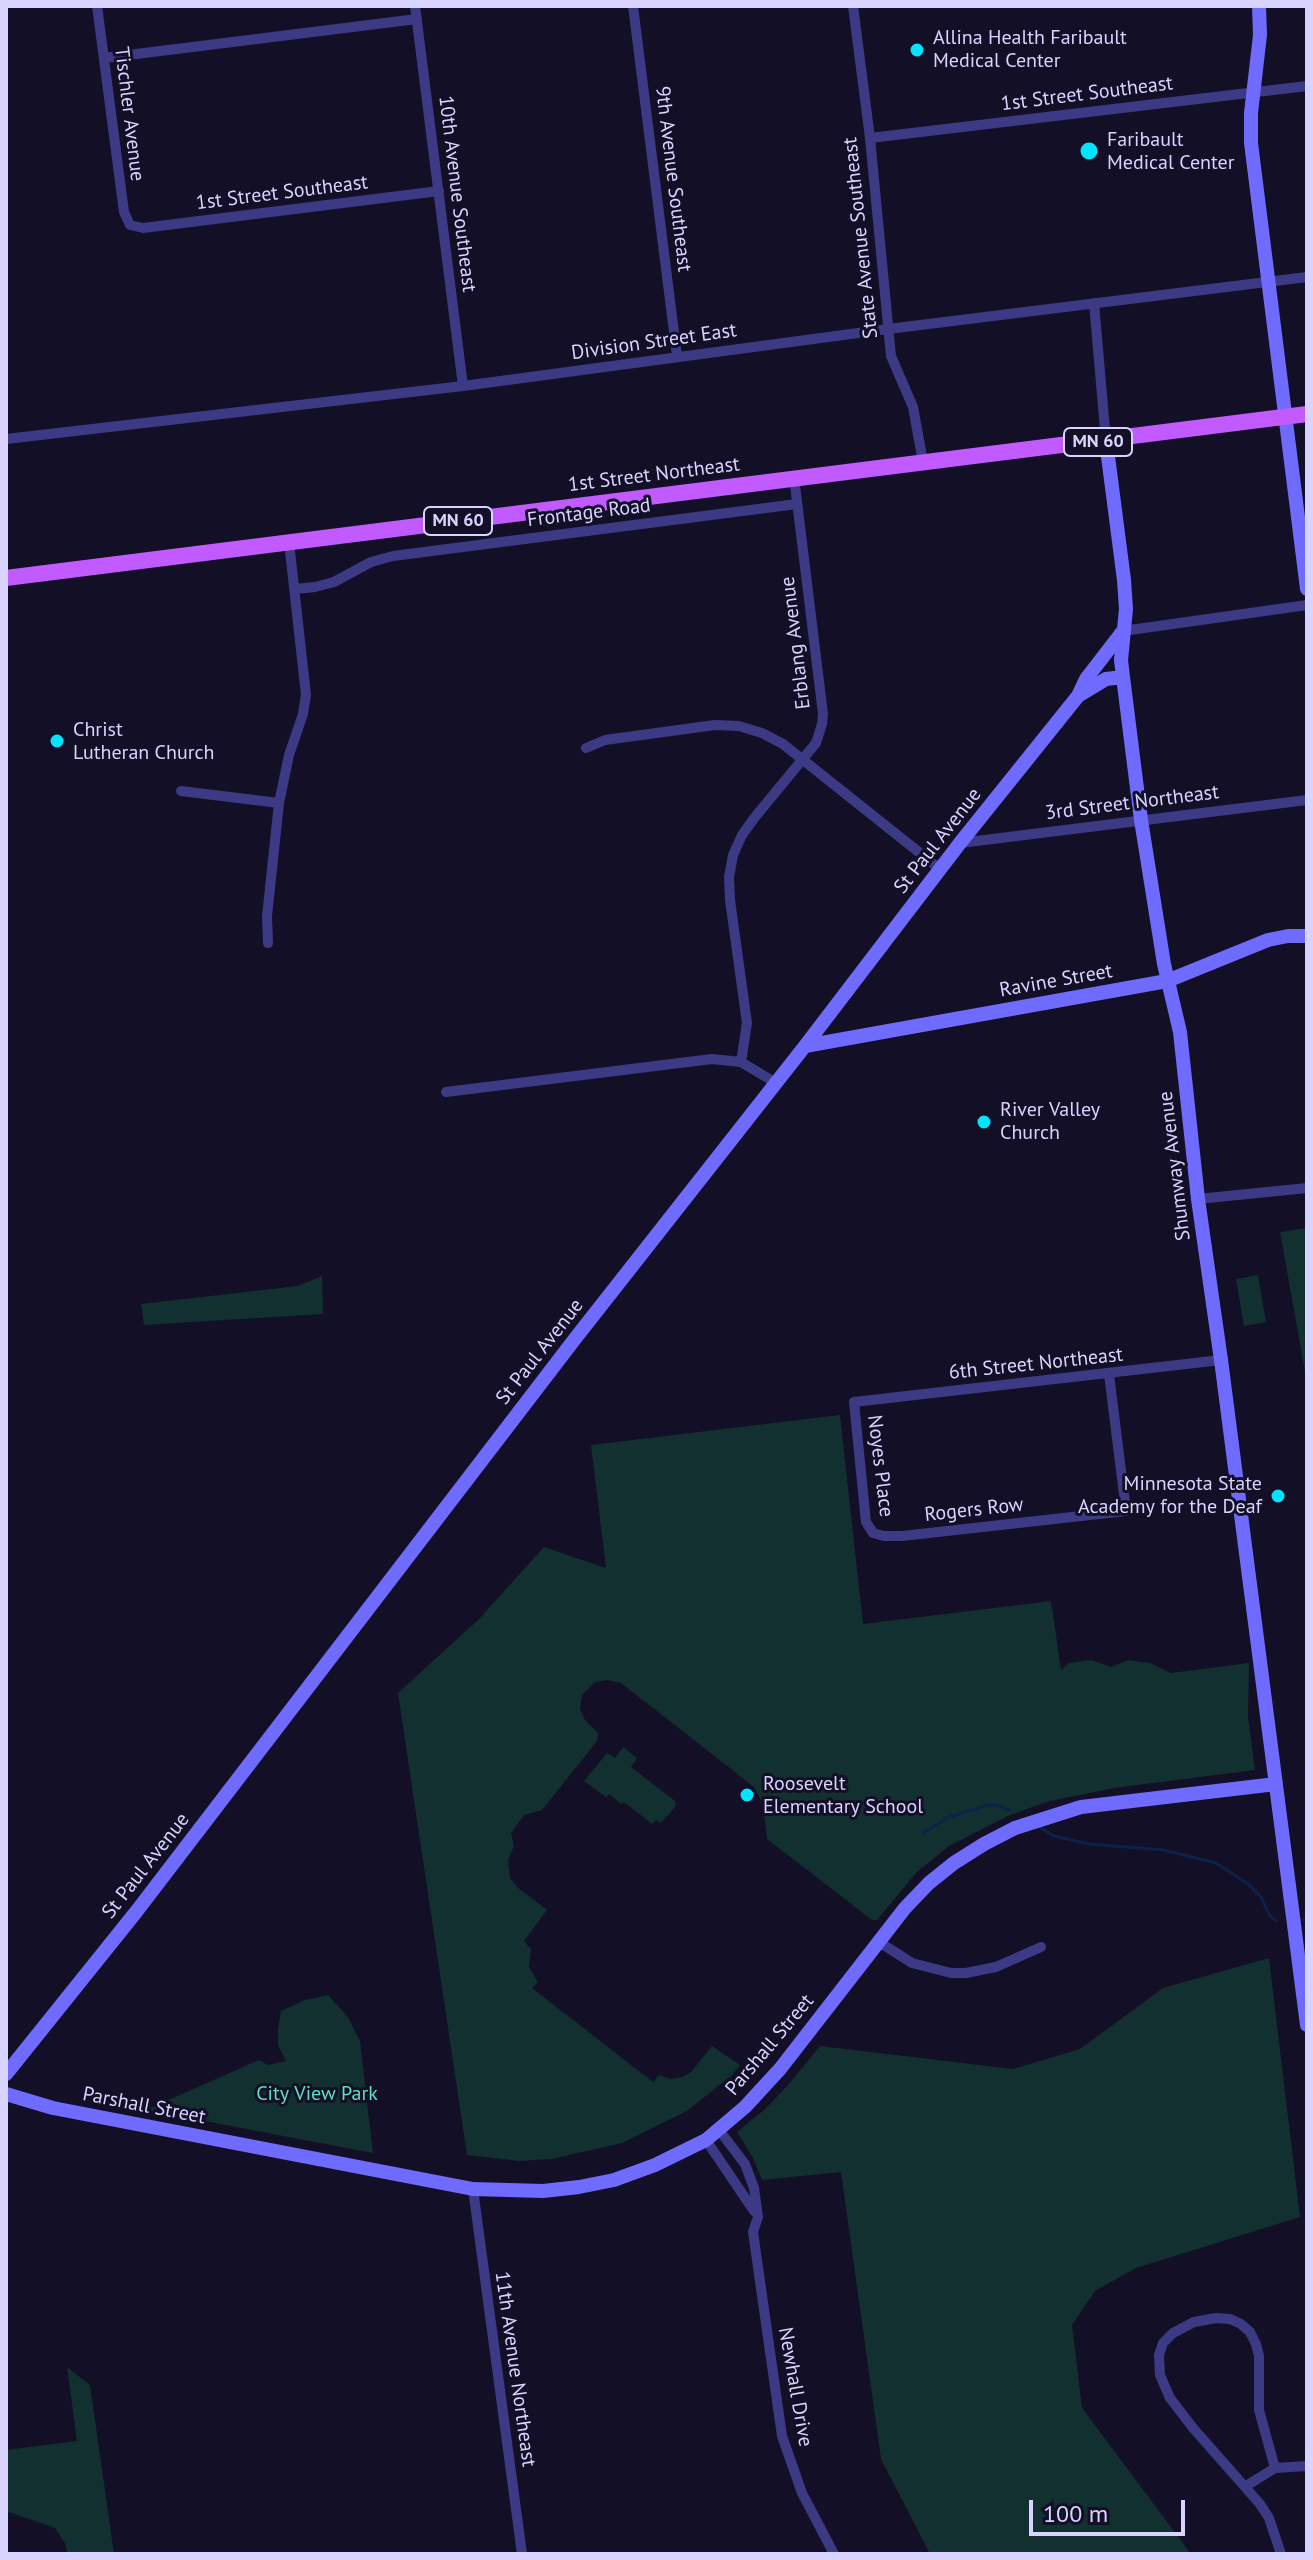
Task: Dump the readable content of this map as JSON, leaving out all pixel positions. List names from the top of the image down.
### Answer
{
  "streets": {
    "main road": ["MN 60", "1st Street Northeast"],
    "street": [
      "1st Street Southeast",
      "Tischler Avenue",
      "9th Avenue Southeast",
      "10th Avenue Southeast",
      "State Avenue Southeast",
      "Division Street East",
      "Frontage Road",
      "Erblang Avenue",
      "3rd Street Northeast",
      "St Paul Avenue",
      "Ravine Street",
      "Shumway Avenue",
      "6th Street Northeast",
      "Noyes Place",
      "Rogers Row",
      "Parshall Street",
      "11th Avenue Northeast",
      "Newhall Drive"
    ]
  },
  "crossings": [
    ["1st Street Southeast", "Tischler Avenue"],
    ["1st Street Southeast", "10th Avenue Southeast"],
    ["1st Street Southeast", "State Avenue Southeast"],
    ["9th Avenue Southeast", "Division Street East"],
    ["10th Avenue Southeast", "Division Street East"],
    ["State Avenue Southeast", "Division Street East"],
    ["State Avenue Southeast", "1st Street Northeast"],
    ["Division Street East", "Shumway Avenue"],
    ["1st Street Northeast", "Erblang Avenue"],
    ["1st Street Northeast", "Shumway Avenue"],
    ["Frontage Road", "Erblang Avenue"],
    ["3rd Street Northeast", "St Paul Avenue"],
    ["3rd Street Northeast", "Shumway Avenue"],
    ["St Paul Avenue", "Ravine Street"],
    ["St Paul Avenue", "Shumway Avenue"],
    ["Ravine Street", "Shumway Avenue"],
    ["Shumway Avenue", "6th Street Northeast"],
    ["Shumway Avenue", "Parshall Street"],
    ["6th Street Northeast", "Noyes Place"],
    ["6th Street Northeast", "Rogers Row"],
    ["Noyes Place", "Rogers Row"],
    ["Parshall Street", "11th Avenue Northeast"],
    ["Parshall Street", "Newhall Drive"]
  ],
  "parks": ["City View Park"],
  "places": [
    "Allina Health Faribault Medical Center",
    "Faribault Medical Center",
    "Christ Lutheran Church",
    "River Valley Church",
    "Minnesota State Academy for the Deaf",
    "Roosevelt Elementary School"
  ],
  "scale_bar": "100 m"
}
